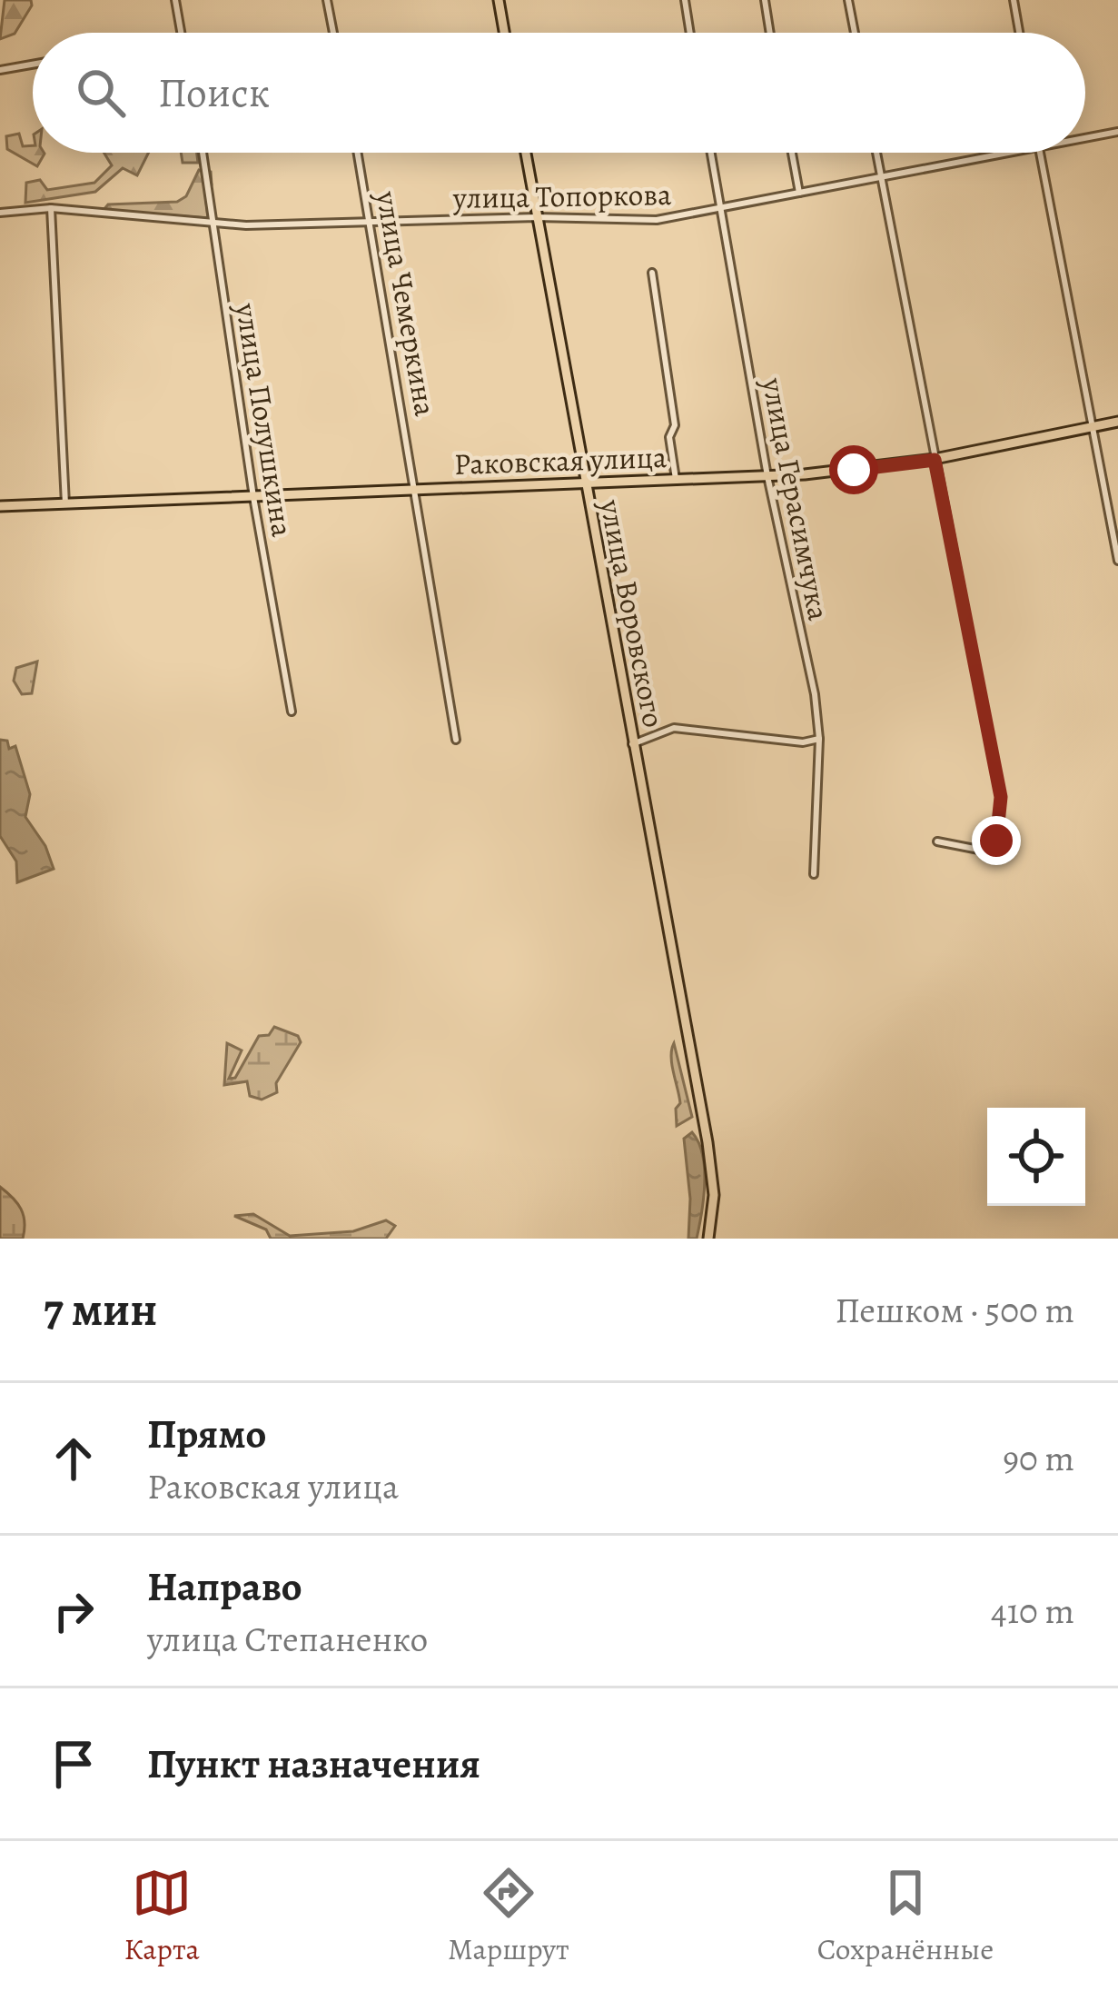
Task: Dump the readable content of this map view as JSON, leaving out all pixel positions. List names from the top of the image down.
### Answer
{
  "streets": {
    "main road": ["Раковская улица", "улица Воровского"],
    "street": [
      "улица Топоркова",
      "улица Чемеркина",
      "улица Полушкина",
      "улица Герасимчука"
    ]
  },
  "crossings": [
    ["улица Топоркова", "улица Чемеркина"],
    ["улица Топоркова", "улица Полушкина"],
    ["улица Топоркова", "улица Герасимчука"],
    ["улица Топоркова", "улица Воровского"],
    ["улица Чемеркина", "Раковская улица"],
    ["улица Полушкина", "Раковская улица"],
    ["Раковская улица", "улица Герасимчука"],
    ["Раковская улица", "улица Воровского"]
  ],
  "page": {
    "search": "Поиск",
    "heading": ["7 мин", "Пешком · 500 m"],
    "list": [
      ["Прямо", "Раковская улица", "90 m"],
      ["Направо", "улица Степаненко", "410 m"],
      "Пункт назначения"
    ],
    "nav": ["Карта", "Маршрут", "Сохранённые"]
  }
}
